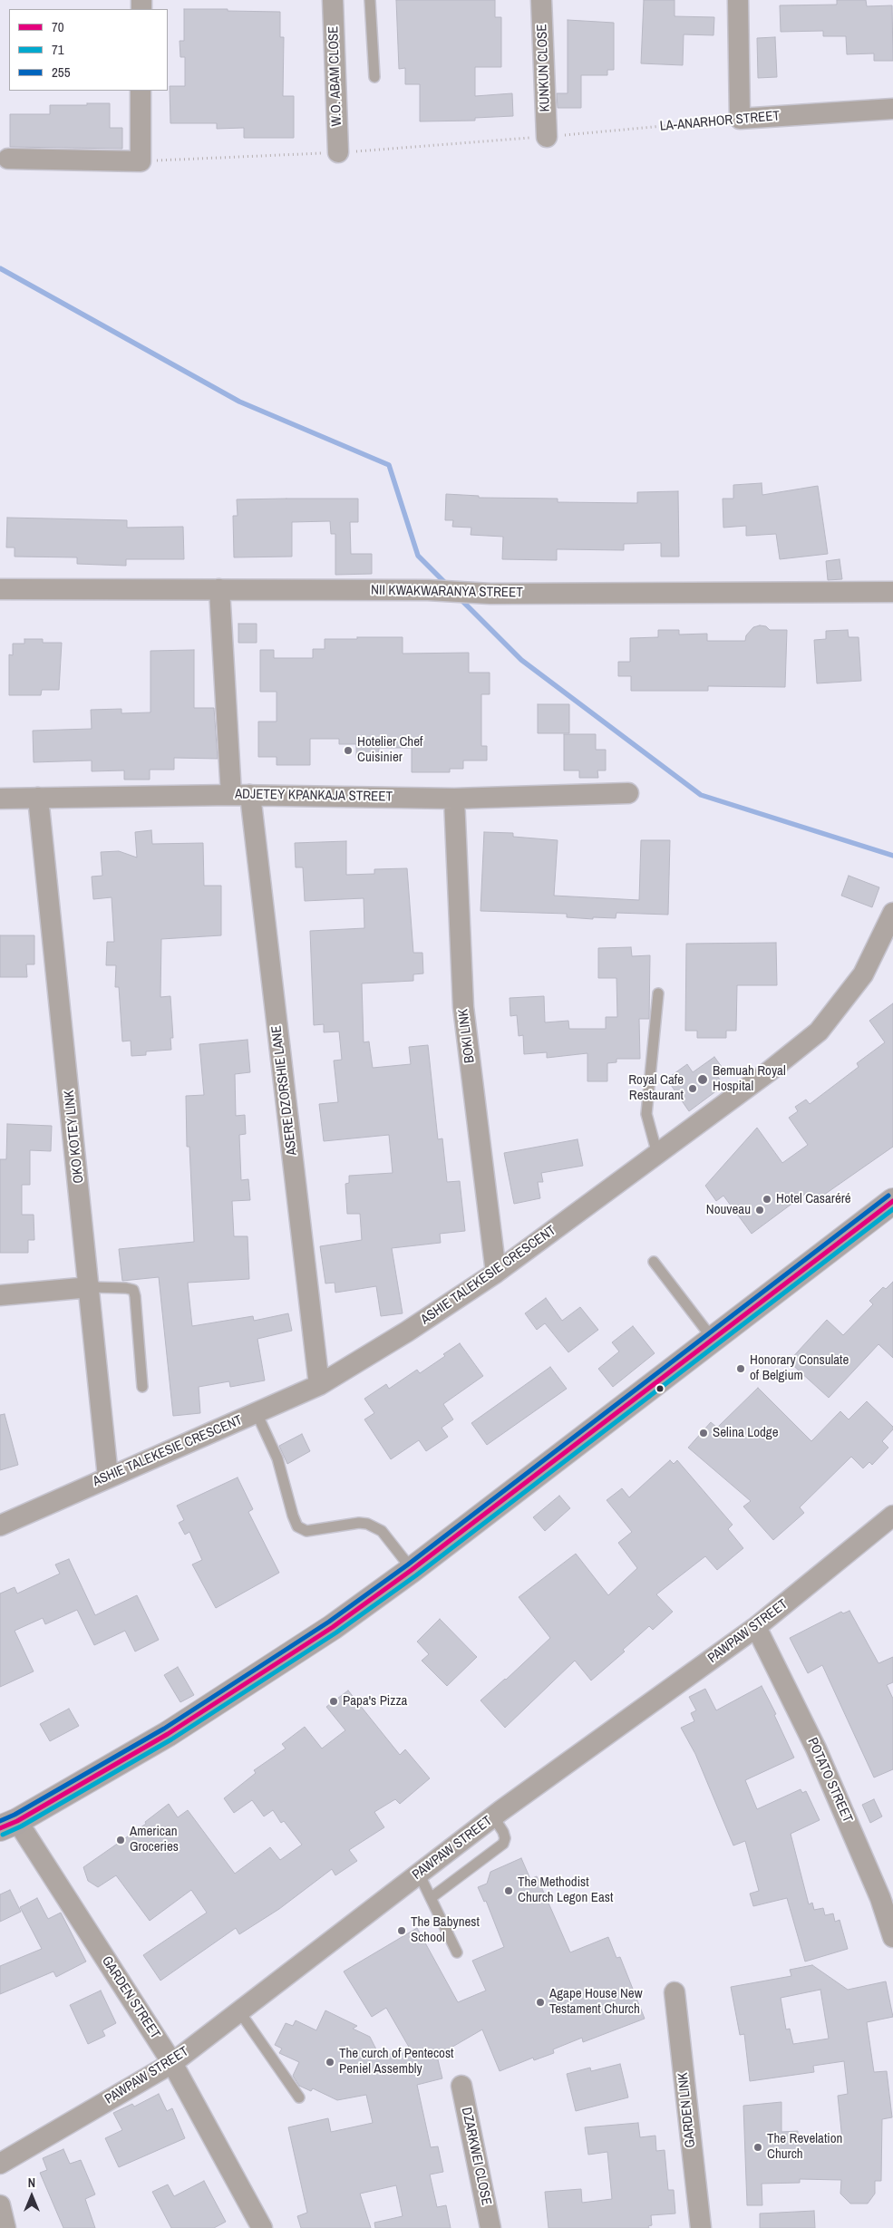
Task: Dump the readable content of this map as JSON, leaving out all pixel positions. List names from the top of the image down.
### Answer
{
  "streets": {
    "street": [
      "KUNKUN CLOSE",
      "W.O. ABAM CLOSE",
      "LA-ANARHOR STREET",
      "NII KWAKWARANYA STREET",
      "ADJETEY KPANKAJA STREET",
      "BOKI LINK",
      "ASERE DZORSHIE LANE",
      "OKO KOTEY LINK",
      "ASHIE TALEKESIE CRESCENT",
      "PAWPAW STREET",
      "POTATO STREET",
      "GARDEN STREET",
      "GARDEN LINK",
      "DZARKWEI CLOSE"
    ]
  },
  "crossings": [
    ["KUNKUN CLOSE", "LA-ANARHOR STREET"],
    ["W.O. ABAM CLOSE", "LA-ANARHOR STREET"],
    ["NII KWAKWARANYA STREET", "ASERE DZORSHIE LANE"],
    ["ADJETEY KPANKAJA STREET", "BOKI LINK"],
    ["ADJETEY KPANKAJA STREET", "ASERE DZORSHIE LANE"],
    ["ADJETEY KPANKAJA STREET", "OKO KOTEY LINK"],
    ["BOKI LINK", "ASHIE TALEKESIE CRESCENT"],
    ["ASERE DZORSHIE LANE", "ASHIE TALEKESIE CRESCENT"],
    ["OKO KOTEY LINK", "ASHIE TALEKESIE CRESCENT"],
    ["PAWPAW STREET", "POTATO STREET"],
    ["PAWPAW STREET", "GARDEN STREET"]
  ],
  "places": [
    "Hotelier Chef Cuisinier",
    "Bemuah Royal Hospital",
    "Royal Cafe Restaurant",
    "Hotel Casaréré",
    "Nouveau",
    "Honorary Consulate of Belgium",
    "Selina Lodge",
    "Papa's Pizza",
    "American Groceries",
    "The Methodist Church Legon East",
    "The Babynest School",
    "Agape House New Testament Church",
    "The curch of Pentecost Peniel Assembly",
    "The Revelation Church"
  ],
  "lines": ["transit line 255", "transit line 70", "transit line 71"],
  "legend": ["70", "71", "255"],
  "north": "top"
}
